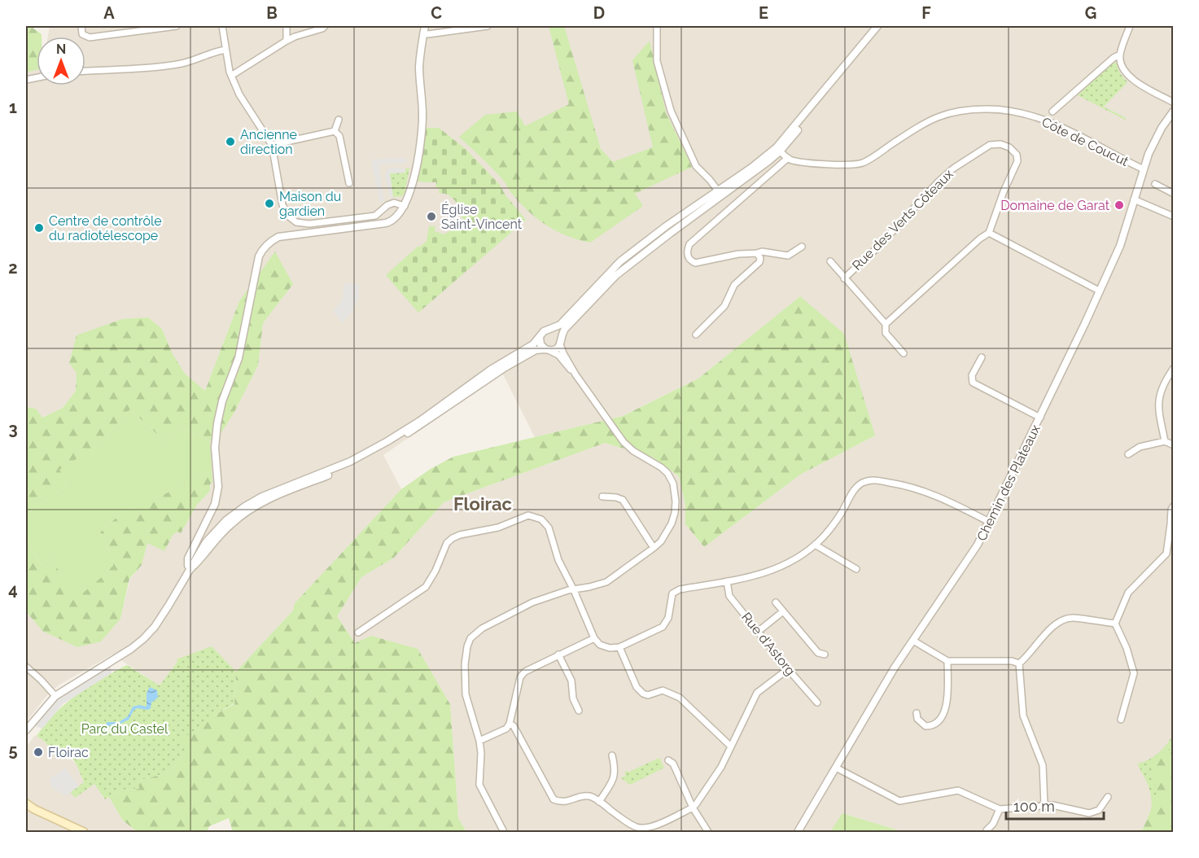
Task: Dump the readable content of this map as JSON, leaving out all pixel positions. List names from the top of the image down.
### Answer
{
  "streets": {
    "street": [
      "Côte de Coucut",
      "Rue des Verts Côteaux",
      "Chemin des Plateaux",
      "Rue d'Astorg"
    ]
  },
  "crossings": [
    ["Côte de Coucut", "Chemin des Plateaux"]
  ],
  "districts": ["Floirac"],
  "parks": ["Parc du Castel"],
  "places": [
    "Ancienne direction",
    "Maison du gardien",
    "Domaine de Garat",
    "Église Saint-Vincent",
    "Centre de contrôle du radiotélescope",
    "Floirac"
  ],
  "scale_bar": "100 m",
  "north": "top",
  "grid": {
    "columns": [
      "A",
      "B",
      "C",
      "D",
      "E",
      "F",
      "G"
    ],
    "rows": [
      "1",
      "2",
      "3",
      "4",
      "5"
    ]
  }
}
